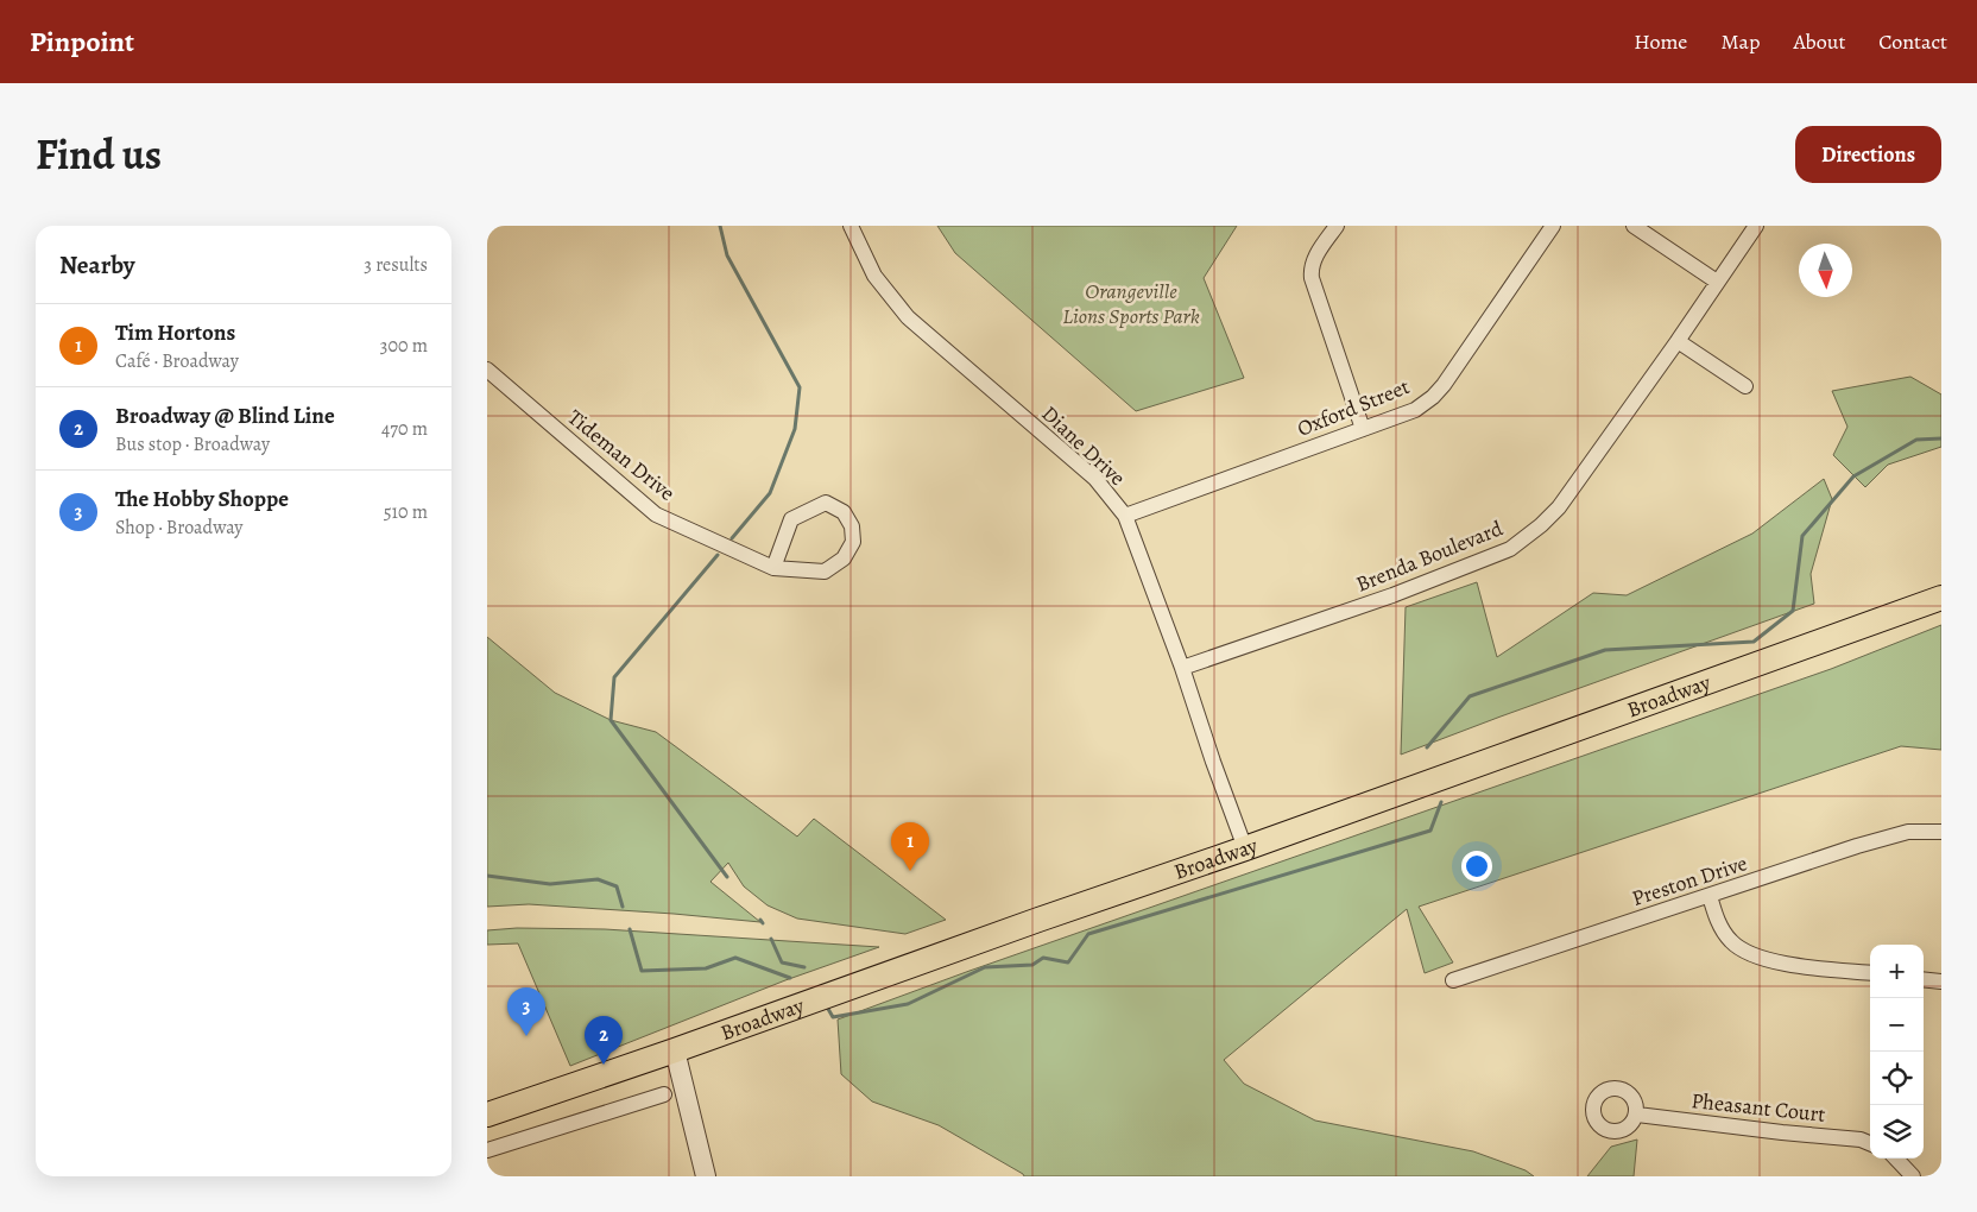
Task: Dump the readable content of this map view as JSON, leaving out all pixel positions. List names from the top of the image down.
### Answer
{
  "streets": {
    "main road": ["Broadway"],
    "street": [
      "Oxford Street",
      "Diane Drive",
      "Tideman Drive",
      "Brenda Boulevard",
      "Preston Drive",
      "Pheasant Court"
    ]
  },
  "crossings": [
    ["Oxford Street", "Diane Drive"],
    ["Diane Drive", "Brenda Boulevard"],
    ["Diane Drive", "Broadway"]
  ],
  "parks": ["Orangeville Lions Sports Park"],
  "north": "bottom",
  "page": {
    "header": "Pinpoint",
    "nav": [
      "Home",
      "Map",
      "About",
      "Contact"
    ],
    "title": "Find us",
    "buttons": "Directions",
    "heading": ["Nearby", "3 results"],
    "list": [
      {
        "mark": "1",
        "name": "Tim Hortons",
        "note": "Café · Broadway",
        "value": "300 m"
      },
      {
        "mark": "2",
        "name": "Broadway @ Blind Line",
        "note": "Bus stop · Broadway",
        "value": "470 m"
      },
      {
        "mark": "3",
        "name": "The Hobby Shoppe",
        "note": "Shop · Broadway",
        "value": "510 m"
      }
    ],
    "pins": ["1", "3", "2"],
    "map_buttons": ["+", "−"]
  }
}
